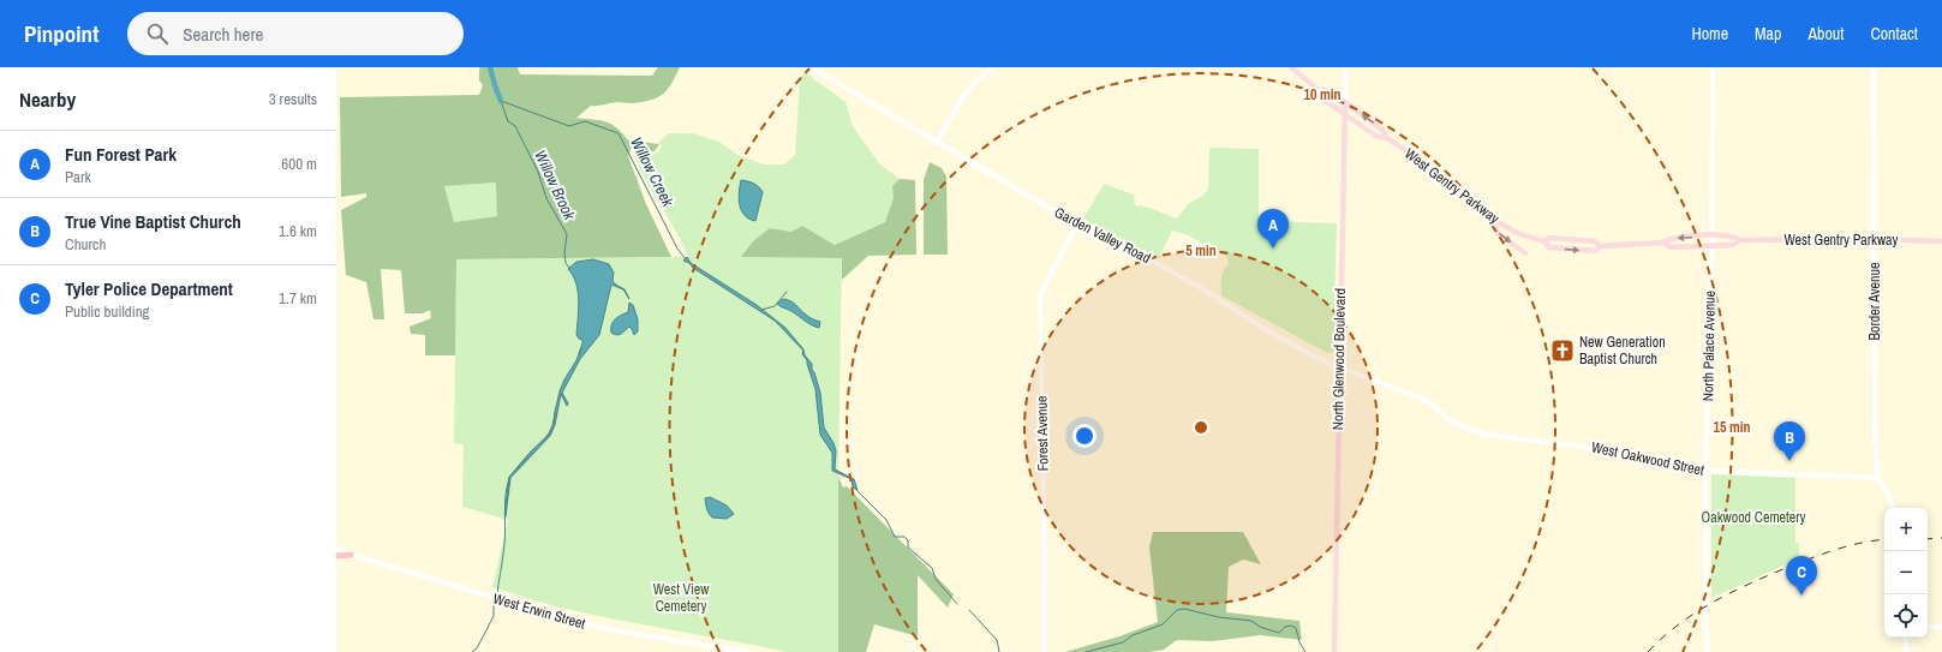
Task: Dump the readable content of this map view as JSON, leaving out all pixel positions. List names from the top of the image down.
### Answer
{
  "streets": {
    "main road": ["West Gentry Parkway", "North Glenwood Boulevard"],
    "street": [
      "Garden Valley Road",
      "Border Avenue",
      "North Palace Avenue",
      "Forest Avenue",
      "West Oakwood Street",
      "West Erwin Street"
    ]
  },
  "crossings": [
    ["West Gentry Parkway", "Border Avenue"],
    ["West Gentry Parkway", "North Palace Avenue"],
    ["West Gentry Parkway", "North Glenwood Boulevard"],
    ["Garden Valley Road", "North Glenwood Boulevard"],
    ["Garden Valley Road", "Forest Avenue"],
    ["Garden Valley Road", "West Oakwood Street"],
    ["Border Avenue", "West Oakwood Street"],
    ["North Palace Avenue", "West Oakwood Street"]
  ],
  "water": ["Willow Creek", "Willow Brook"],
  "parks": ["Oakwood Cemetery", "West View Cemetery"],
  "places": {
    "church": ["New Generation Baptist Church"]
  },
  "page": {
    "header": "Pinpoint",
    "search": "Search here",
    "nav": [
      "Home",
      "Map",
      "About",
      "Contact"
    ],
    "heading": ["Nearby", "3 results"],
    "list": [
      {
        "mark": "A",
        "name": "Fun Forest Park",
        "note": "Park",
        "value": "600 m"
      },
      {
        "mark": "B",
        "name": "True Vine Baptist Church",
        "note": "Church",
        "value": "1.6 km"
      },
      {
        "mark": "C",
        "name": "Tyler Police Department",
        "note": "Public building",
        "value": "1.7 km"
      }
    ],
    "pins": ["A", "B", "C"],
    "map_buttons": ["+", "−"]
  },
  "rings": ["10 min", "5 min", "15 min"]
}
